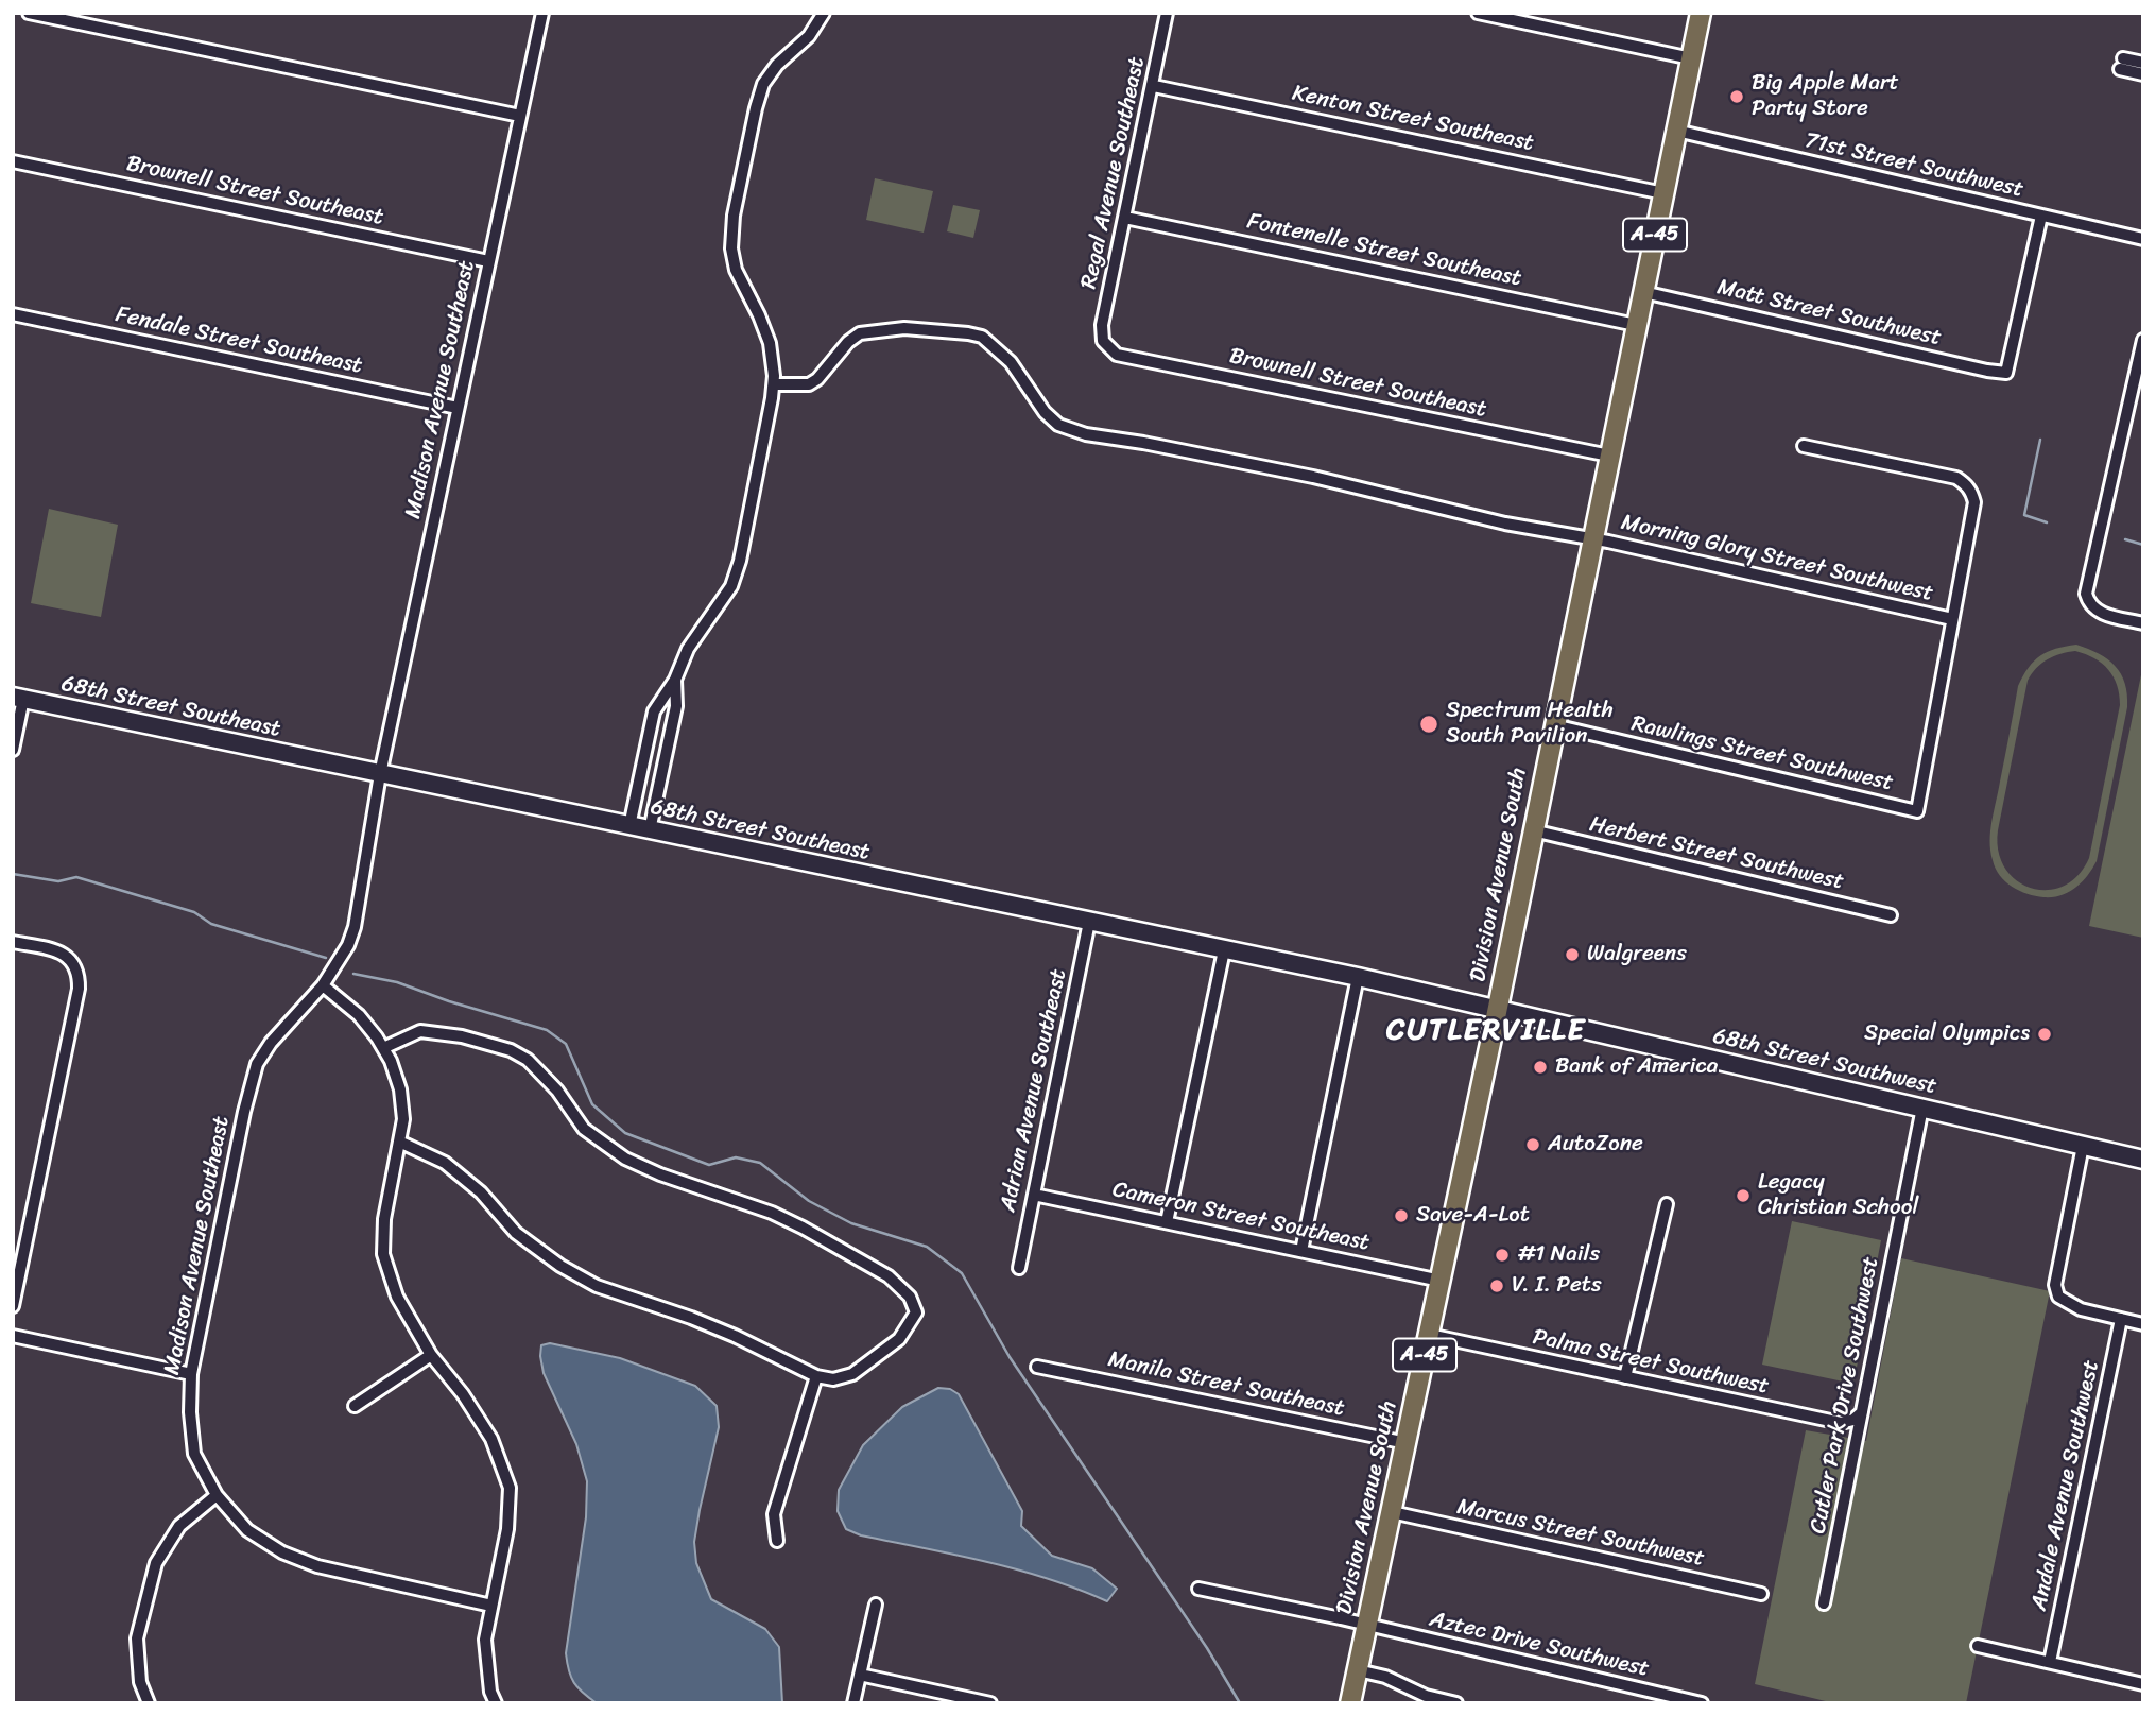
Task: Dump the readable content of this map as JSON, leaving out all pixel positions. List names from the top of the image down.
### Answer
{
  "streets": {
    "main road": [
      "A-45",
      "68th Street Southeast",
      "Division Avenue South",
      "68th Street Southwest"
    ],
    "street": [
      "Kenton Street Southeast",
      "71st Street Southwest",
      "Regal Avenue Southeast",
      "Brownell Street Southeast",
      "Fontenelle Street Southeast",
      "Matt Street Southwest",
      "Fendale Street Southeast",
      "Madison Avenue Southeast",
      "Morning Glory Street Southwest",
      "Rawlings Street Southwest",
      "Herbert Street Southwest",
      "Adrian Avenue Southeast",
      "Cameron Street Southeast",
      "Palma Street Southwest",
      "Manila Street Southeast",
      "Cutler Park Drive Southwest",
      "Andale Avenue Southwest",
      "Marcus Street Southwest",
      "Aztec Drive Southwest"
    ]
  },
  "crossings": [
    ["Kenton Street Southeast", "Regal Avenue Southeast"],
    ["Kenton Street Southeast", "Division Avenue South"],
    ["71st Street Southwest", "Matt Street Southwest"],
    ["71st Street Southwest", "Division Avenue South"],
    ["Regal Avenue Southeast", "Brownell Street Southeast"],
    ["Regal Avenue Southeast", "Fontenelle Street Southeast"],
    ["Brownell Street Southeast", "Madison Avenue Southeast"],
    ["Brownell Street Southeast", "Division Avenue South"],
    ["Fontenelle Street Southeast", "Division Avenue South"],
    ["Matt Street Southwest", "Division Avenue South"],
    ["Fendale Street Southeast", "Madison Avenue Southeast"],
    ["Madison Avenue Southeast", "68th Street Southeast"],
    ["Morning Glory Street Southwest", "Rawlings Street Southwest"],
    ["Morning Glory Street Southwest", "Division Avenue South"],
    ["68th Street Southeast", "Division Avenue South"],
    ["68th Street Southeast", "68th Street Southwest"],
    ["68th Street Southeast", "Adrian Avenue Southeast"],
    ["Rawlings Street Southwest", "Division Avenue South"],
    ["Herbert Street Southwest", "Division Avenue South"],
    ["Division Avenue South", "68th Street Southwest"],
    ["Division Avenue South", "Cameron Street Southeast"],
    ["Division Avenue South", "Palma Street Southwest"],
    ["Division Avenue South", "Manila Street Southeast"],
    ["Division Avenue South", "Marcus Street Southwest"],
    ["Division Avenue South", "Aztec Drive Southwest"],
    ["68th Street Southwest", "Cutler Park Drive Southwest"],
    ["Adrian Avenue Southeast", "Cameron Street Southeast"],
    ["Palma Street Southwest", "Cutler Park Drive Southwest"]
  ],
  "districts": ["CUTLERVILLE"],
  "places": [
    "Big Apple Mart Party Store",
    "Spectrum Health South Pavilion",
    "Walgreens",
    "Special Olympics",
    "Bank of America",
    "AutoZone",
    "Legacy Christian School",
    "Save-A-Lot",
    "#1 Nails",
    "V. I. Pets"
  ]
}
